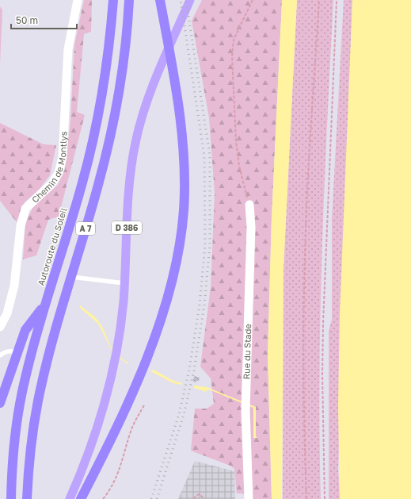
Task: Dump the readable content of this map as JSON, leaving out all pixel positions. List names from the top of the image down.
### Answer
{
  "streets": {
    "highway": ["A 7", "Autoroute du Soleil"],
    "main road": ["D 386"],
    "street": ["Chemin de Montlys", "Rue du Stade"]
  },
  "scale_bar": "50 m"
}
